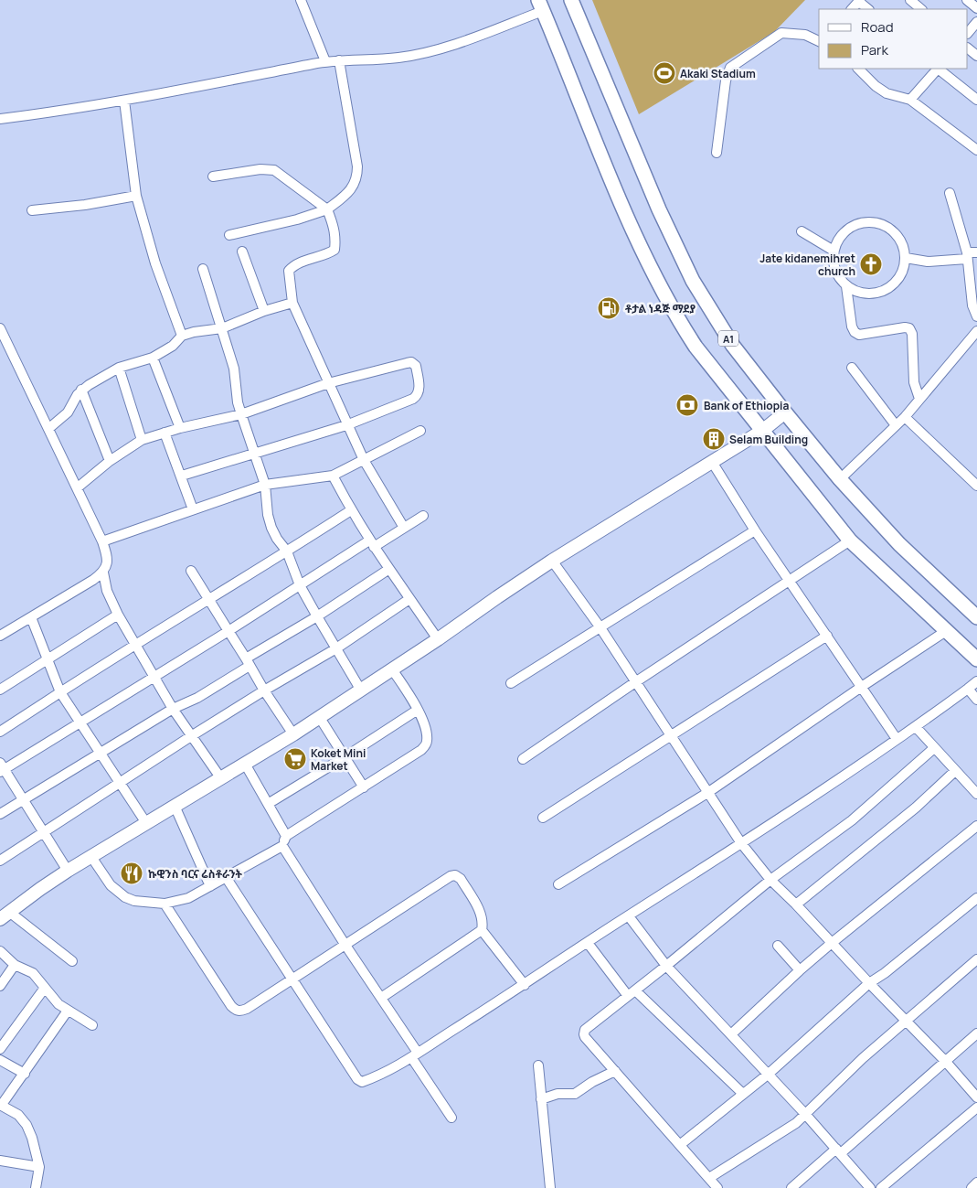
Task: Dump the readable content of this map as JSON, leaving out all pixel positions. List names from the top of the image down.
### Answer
{
  "streets": {
    "main road": ["A1"]
  },
  "places": {
    "sports": ["Akaki Stadium"],
    "church": ["Jate kidanemihret church"],
    "fuel station": ["ቶታል ነዳጅ ማደያ"],
    "bank": ["Bank of Ethiopia"],
    "building": ["Selam Building"],
    "supermarket": ["Koket Mini Market"],
    "restaurant": ["ኩዊንስ ባርና ሬስቶራንት"]
  },
  "legend": ["Road", "Park"]
}
